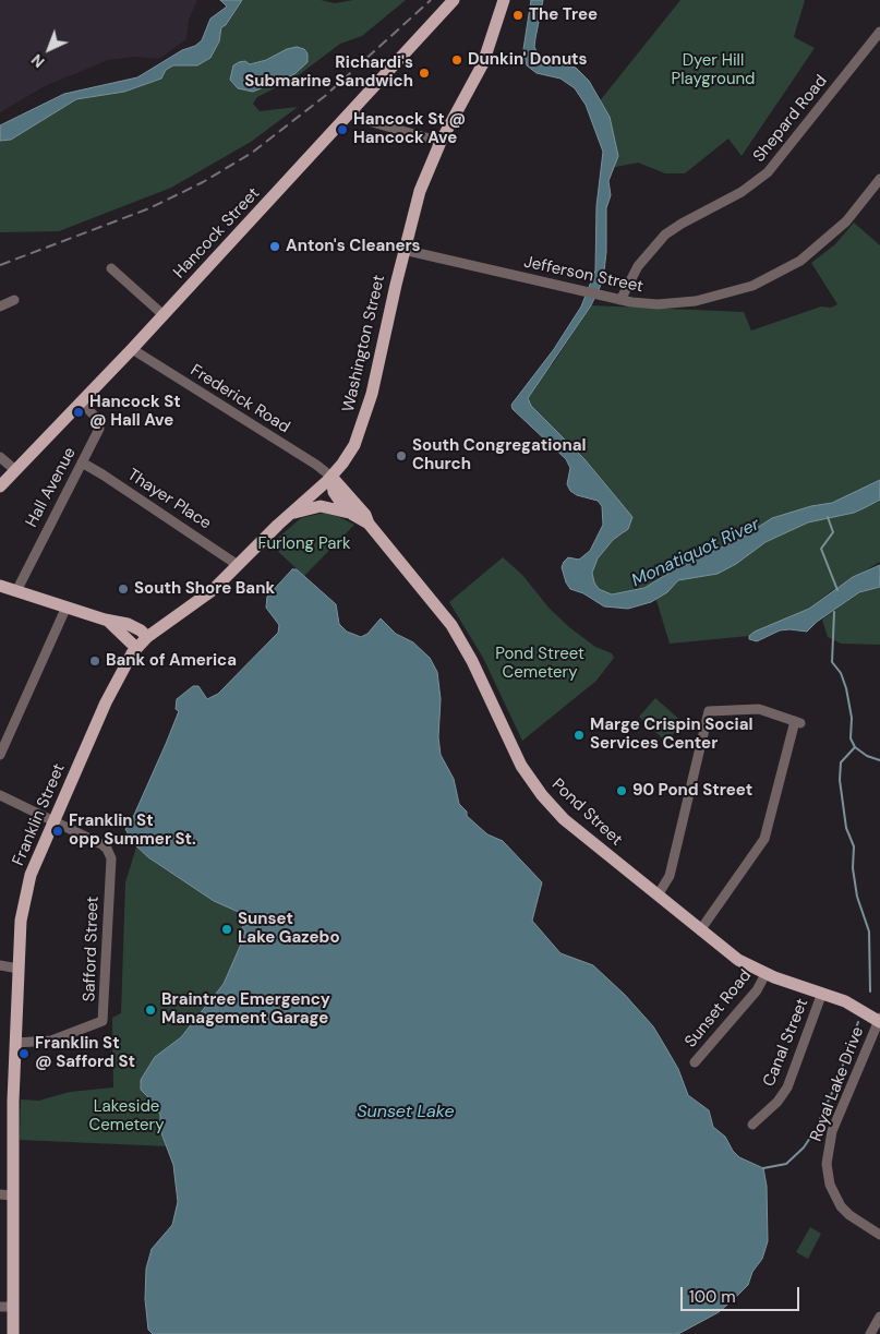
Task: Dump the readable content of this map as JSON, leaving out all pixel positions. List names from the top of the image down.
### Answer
{
  "streets": {
    "main road": [
      "Hancock Street",
      "Washington Street",
      "Pond Street",
      "Franklin Street"
    ],
    "street": [
      "Shepard Road",
      "Jefferson Street",
      "Frederick Road",
      "Hall Avenue",
      "Thayer Place",
      "Safford Street",
      "Sunset Road",
      "Canal Street",
      "Royal Lake Drive"
    ]
  },
  "crossings": [
    ["Shepard Road", "Jefferson Street"],
    ["Hancock Street", "Frederick Road"],
    ["Hancock Street", "Hall Avenue"],
    ["Jefferson Street", "Washington Street"],
    ["Washington Street", "Frederick Road"],
    ["Washington Street", "Thayer Place"],
    ["Washington Street", "Pond Street"],
    ["Washington Street", "Franklin Street"],
    ["Frederick Road", "Pond Street"],
    ["Hall Avenue", "Thayer Place"],
    ["Pond Street", "Sunset Road"],
    ["Pond Street", "Canal Street"],
    ["Pond Street", "Royal Lake Drive"],
    ["Franklin Street", "Safford Street"]
  ],
  "water": ["Monatiquot River", "Sunset Lake"],
  "parks": [
    "Dyer Hill Playground",
    "Furlong Park",
    "Pond Street Cemetery",
    "Lakeside Cemetery"
  ],
  "places": [
    "The Tree",
    "Dunkin' Donuts",
    "Richardi's Submarine Sandwich",
    "Hancock St @ Hancock Ave",
    "Anton's Cleaners",
    "Hancock St @ Hall Ave",
    "South Congregational Church",
    "South Shore Bank",
    "Bank of America",
    "Marge Crispin Social Services Center",
    "90 Pond Street",
    "Franklin St opp Summer St.",
    "Sunset Lake Gazebo",
    "Braintree Emergency Management Garage",
    "Franklin St @ Safford St"
  ],
  "scale_bar": "100 m",
  "north": "bottom left"
}
